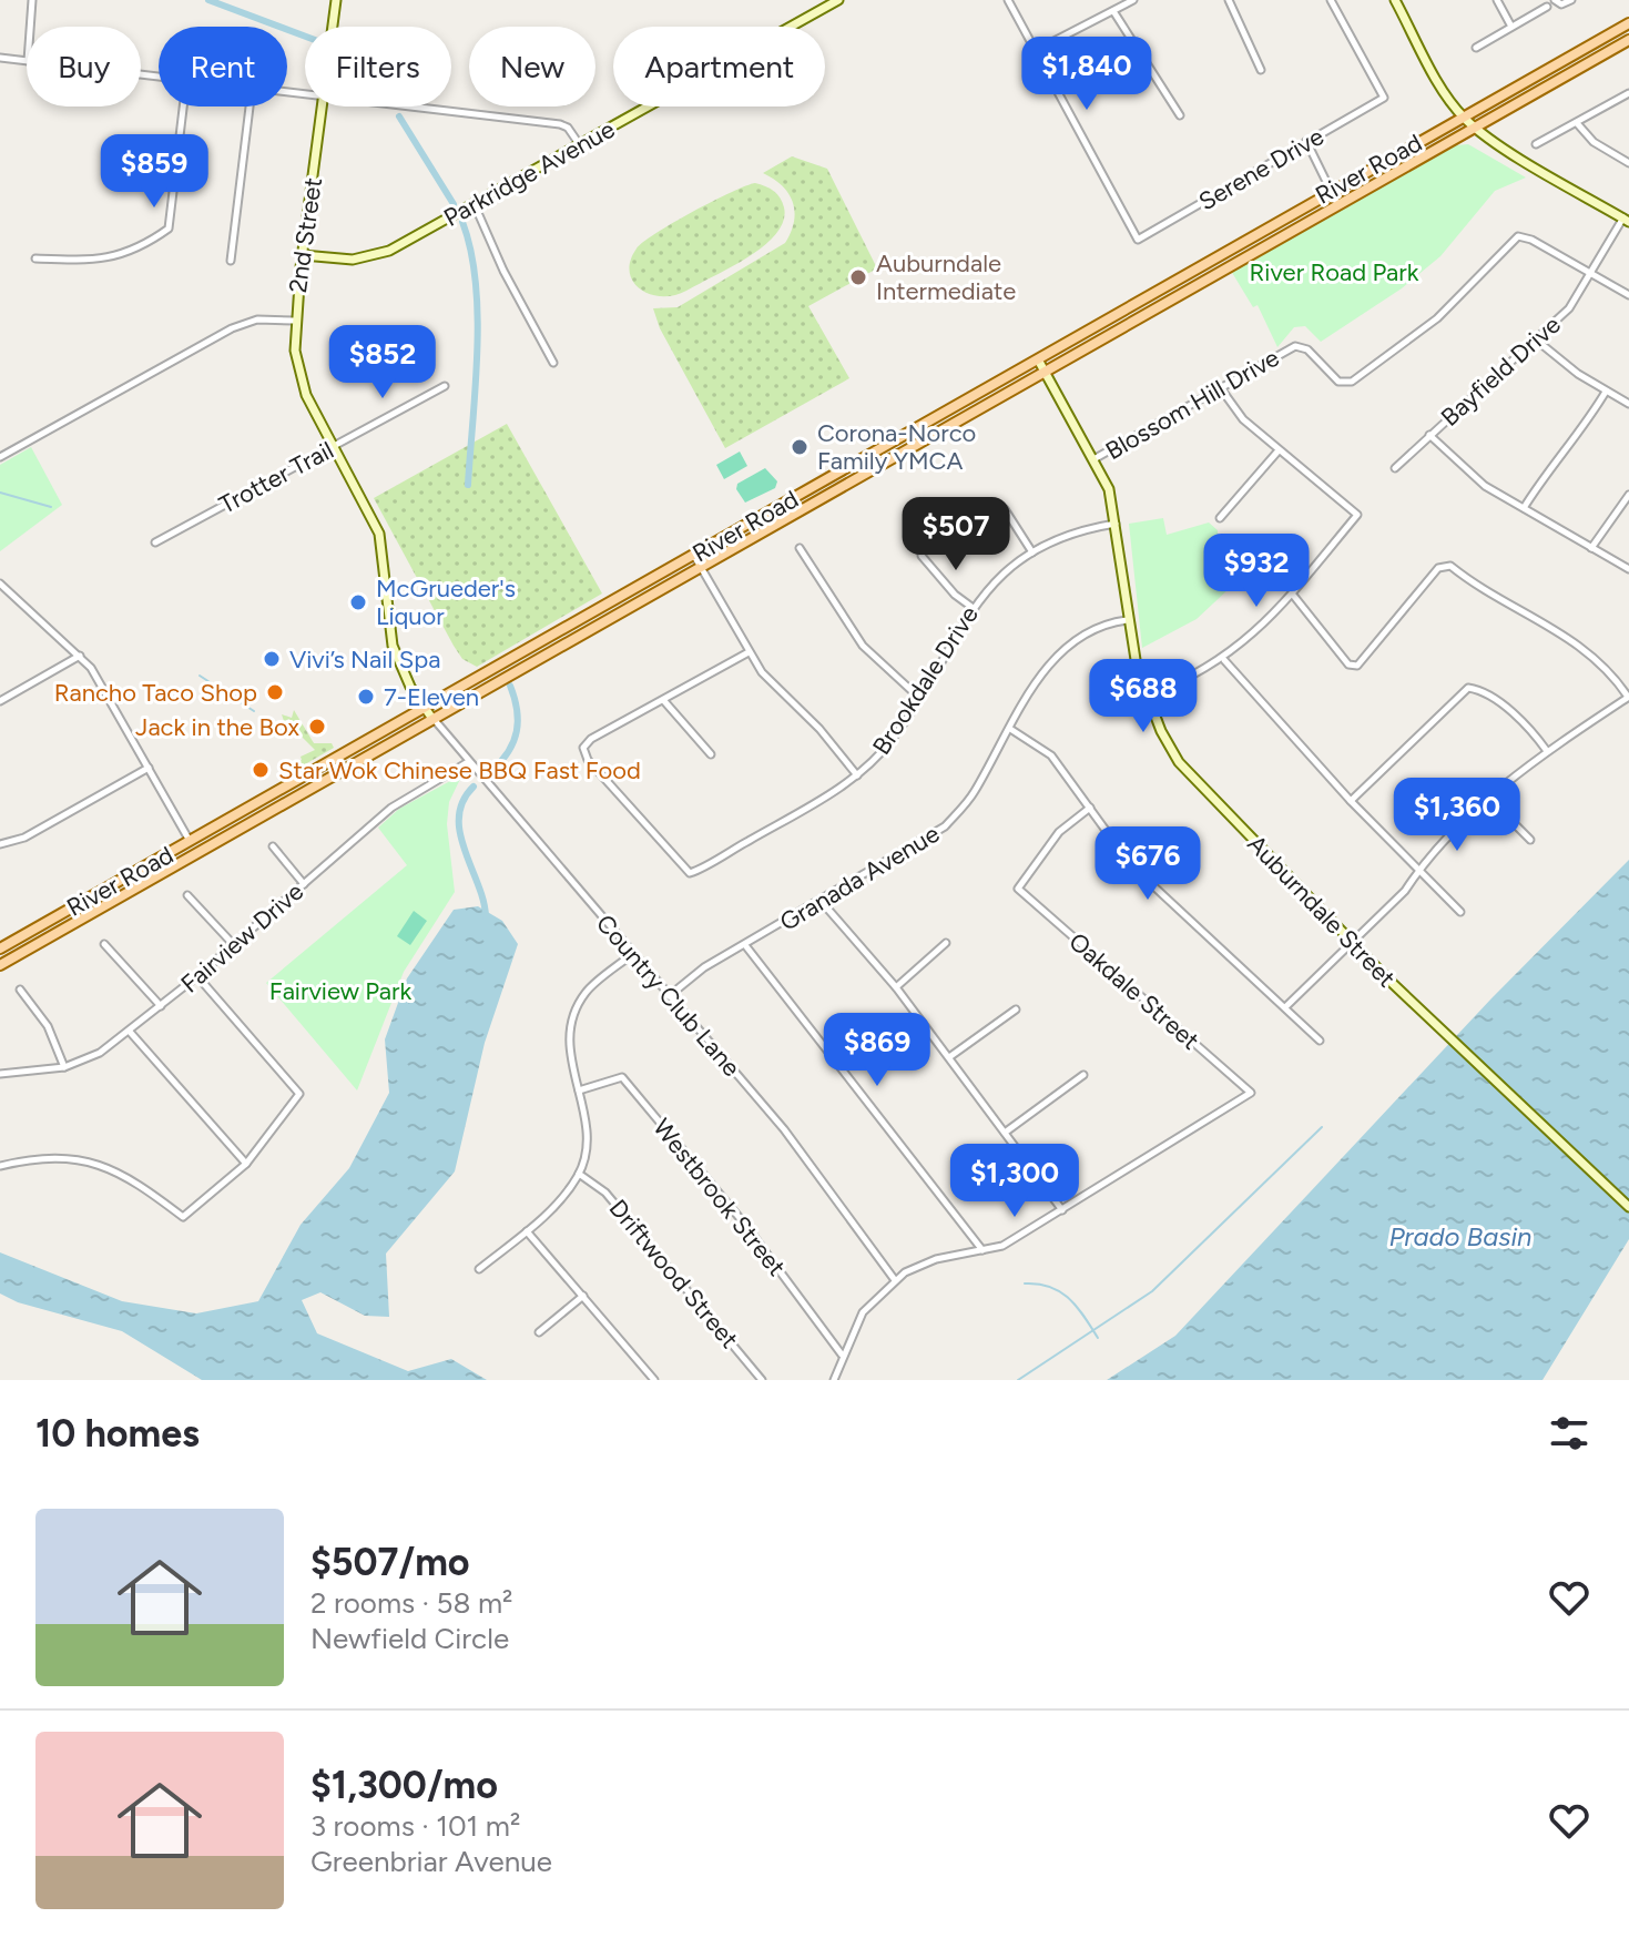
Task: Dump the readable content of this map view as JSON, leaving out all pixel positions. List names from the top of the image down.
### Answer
{
  "streets": {
    "main road": ["River Road"],
    "street": [
      "Serene Drive",
      "Parkridge Avenue",
      "2nd Street",
      "Bayfield Drive",
      "Blossom Hill Drive",
      "Trotter Trail",
      "Brookdale Drive",
      "Granada Avenue",
      "Auburndale Street",
      "Fairview Drive",
      "Oakdale Street",
      "Country Club Lane",
      "Westbrook Street",
      "Driftwood Street"
    ]
  },
  "crossings": [
    ["River Road", "2nd Street"],
    ["River Road", "Auburndale Street"],
    ["River Road", "Country Club Lane"],
    ["Parkridge Avenue", "2nd Street"],
    ["2nd Street", "Trotter Trail"],
    ["2nd Street", "Country Club Lane"],
    ["Bayfield Drive", "Blossom Hill Drive"],
    ["Blossom Hill Drive", "Auburndale Street"],
    ["Brookdale Drive", "Auburndale Street"],
    ["Granada Avenue", "Auburndale Street"],
    ["Granada Avenue", "Country Club Lane"],
    ["Fairview Drive", "Country Club Lane"]
  ],
  "water": ["Prado Basin"],
  "parks": ["River Road Park", "Fairview Park"],
  "places": [
    "Auburndale Intermediate",
    "Corona-Norco Family YMCA",
    "McGrueder's Liquor",
    "Vivi’s Nail Spa",
    "Rancho Taco Shop",
    "7-Eleven",
    "Jack in the Box",
    "Star Wok Chinese BBQ Fast Food"
  ],
  "page": {
    "chip": [
      "Buy",
      "Rent",
      "Filters",
      "New",
      "Apartment"
    ],
    "price": [
      "$1,840",
      "$859",
      "$852",
      "$507",
      "$932",
      "$688",
      "$1,360",
      "$676",
      "$869",
      "$1,300"
    ],
    "heading": "10 homes",
    "list": [
      {
        "name": "$507/mo",
        "note": "2 rooms · 58 m² · Newfield Circle"
      },
      {
        "name": "$1,300/mo",
        "note": "3 rooms · 101 m² · Greenbriar Avenue"
      }
    ]
  }
}
